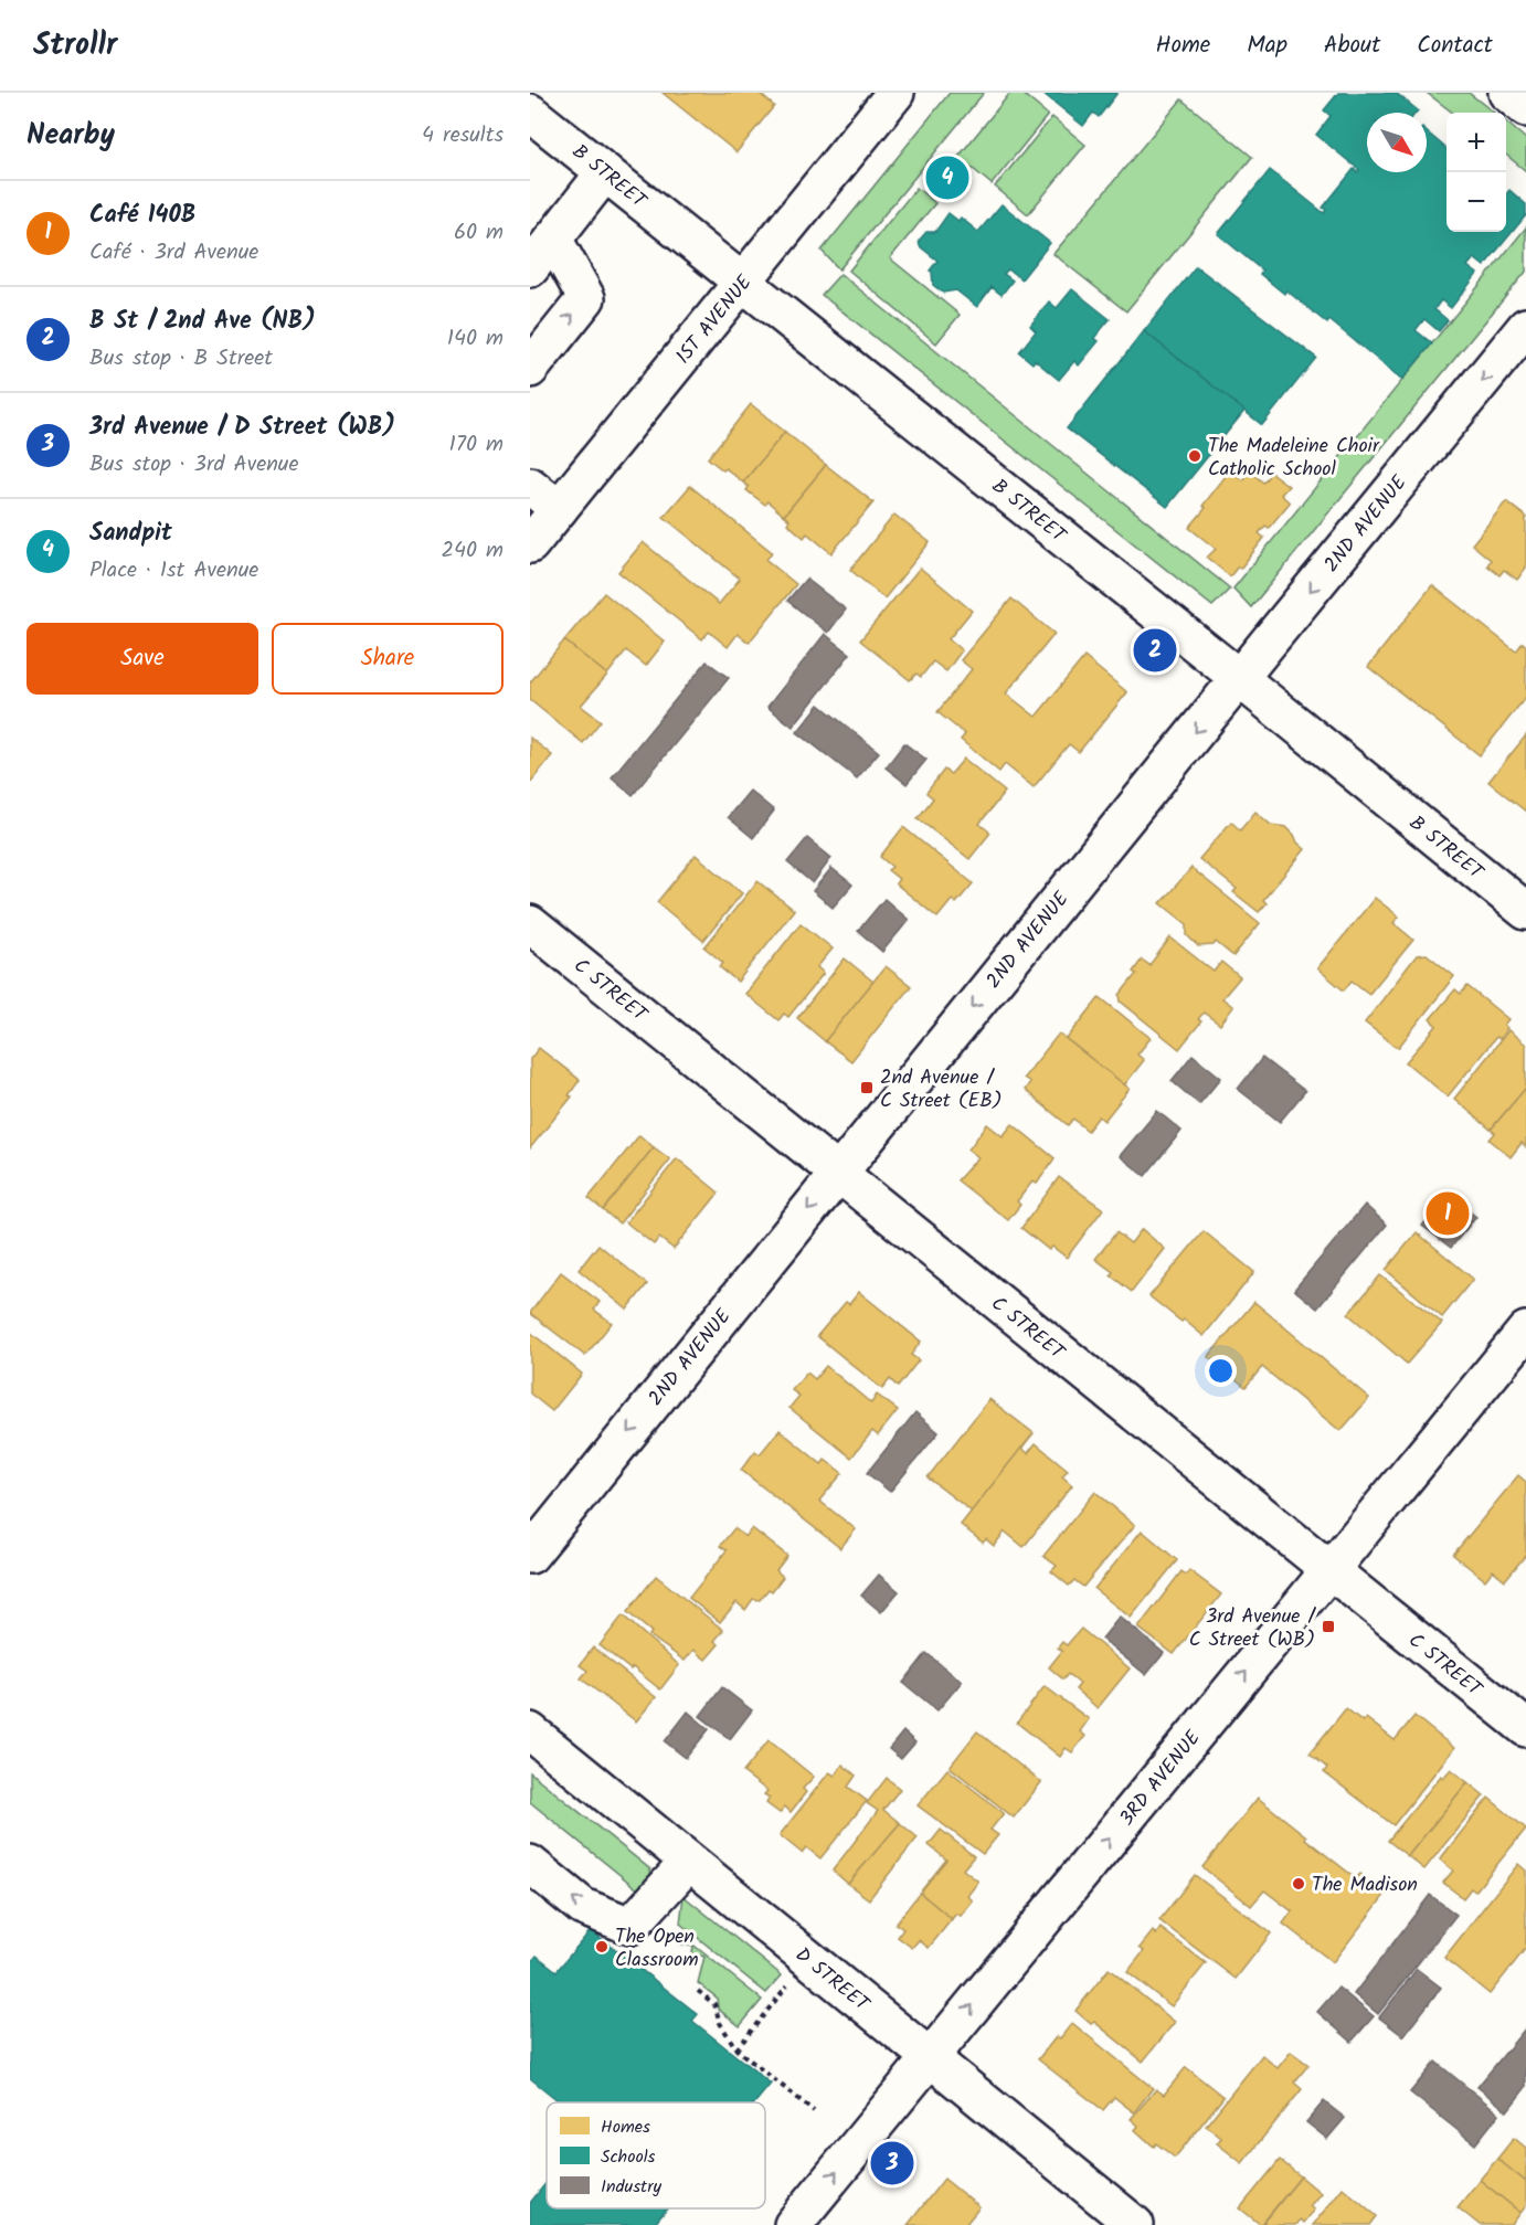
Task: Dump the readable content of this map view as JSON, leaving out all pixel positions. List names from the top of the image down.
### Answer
{
  "streets": {
    "street": [
      "B STREET",
      "1ST AVENUE",
      "2ND AVENUE",
      "C STREET",
      "3RD AVENUE",
      "D STREET"
    ]
  },
  "crossings": [
    ["B STREET", "1ST AVENUE"],
    ["B STREET", "2ND AVENUE"],
    ["2ND AVENUE", "C STREET"],
    ["C STREET", "3RD AVENUE"],
    ["3RD AVENUE", "D STREET"]
  ],
  "one_way": ["2ND AVENUE", "3RD AVENUE"],
  "places": {
    "other": ["The Madeleine Choir Catholic School", "The Madison", "The Open Classroom"],
    "transit": ["2nd Avenue / C Street (EB)", "3rd Avenue / C Street (WB)"]
  },
  "legend": ["Homes", "Schools", "Industry"],
  "north": "bottom right",
  "page": {
    "header": "Strollr",
    "nav": [
      "Home",
      "Map",
      "About",
      "Contact"
    ],
    "heading": ["Nearby", "4 results"],
    "map_buttons": ["+", "−"],
    "pins": [
      "4",
      "2",
      "1",
      "3"
    ],
    "list": [
      {
        "mark": "1",
        "name": "Café 140B",
        "note": "Café · 3rd Avenue",
        "value": "60 m"
      },
      {
        "mark": "2",
        "name": "B St / 2nd Ave (NB)",
        "note": "Bus stop · B Street",
        "value": "140 m"
      },
      {
        "mark": "3",
        "name": "3rd Avenue / D Street (WB)",
        "note": "Bus stop · 3rd Avenue",
        "value": "170 m"
      },
      {
        "mark": "4",
        "name": "Sandpit",
        "note": "Place · 1st Avenue",
        "value": "240 m"
      }
    ],
    "buttons": ["Save", "Share"]
  }
}
